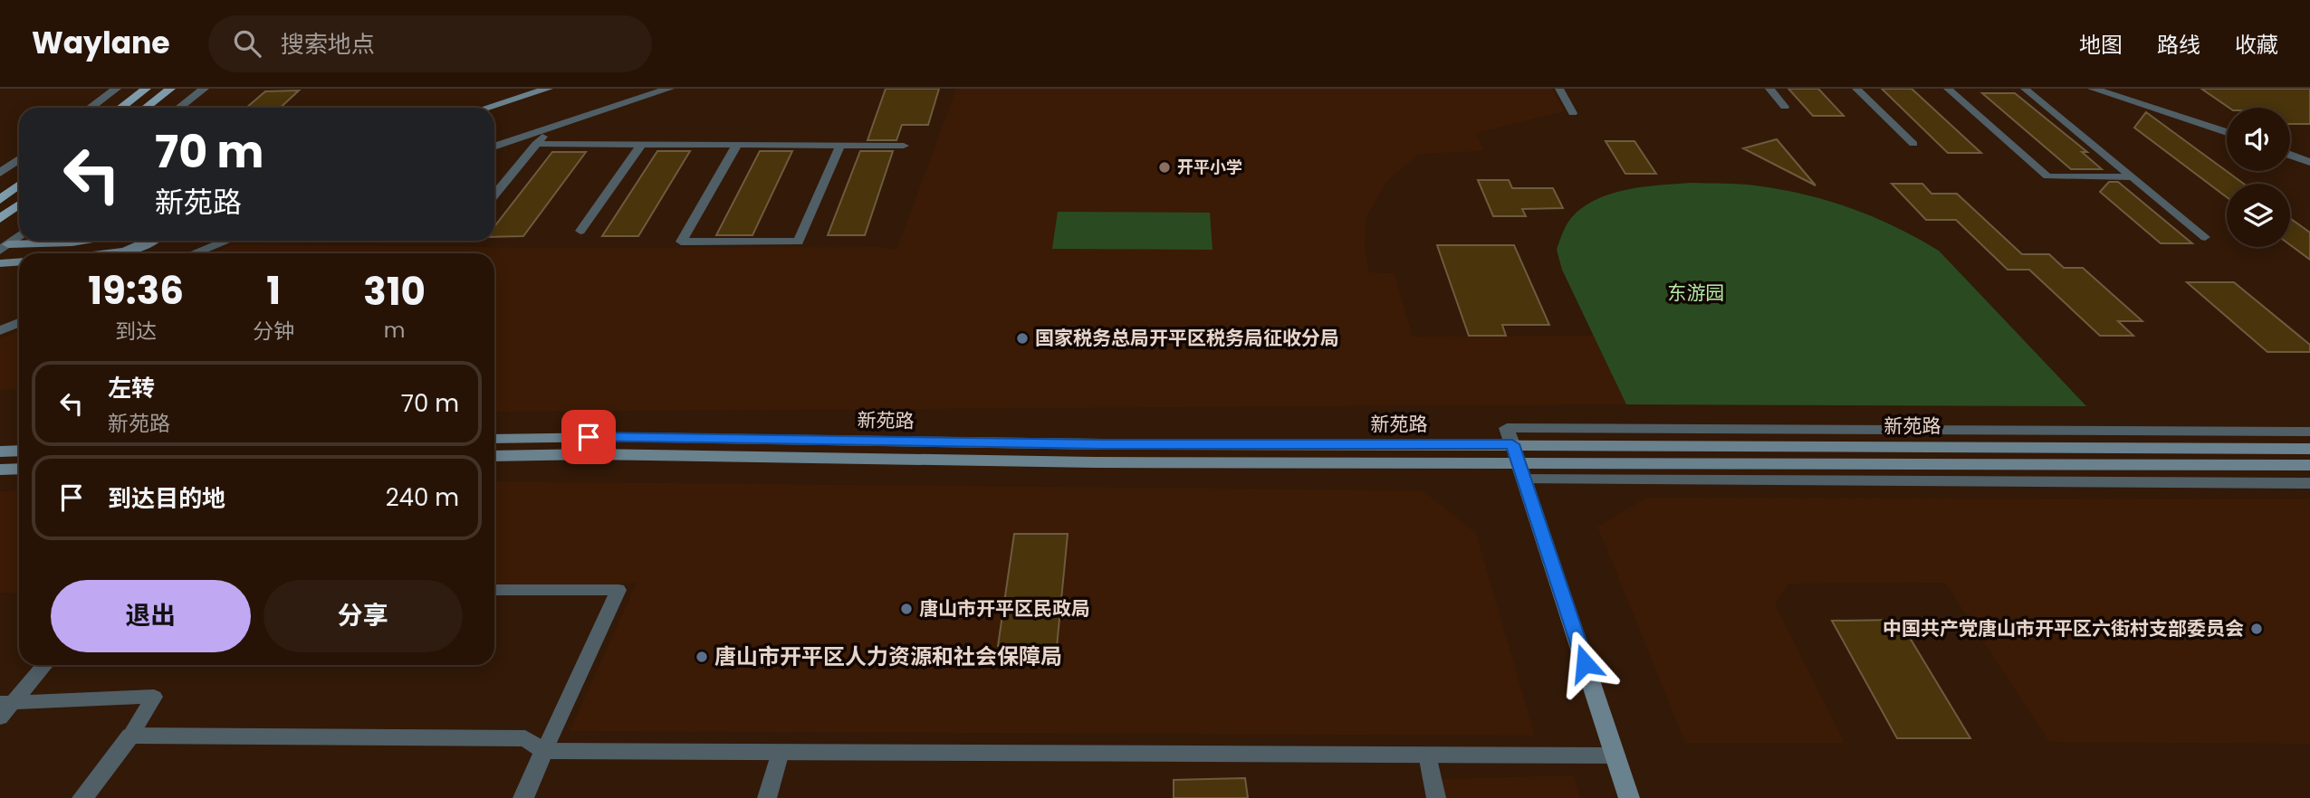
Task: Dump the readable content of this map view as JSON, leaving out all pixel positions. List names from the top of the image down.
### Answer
{
  "streets": {
    "main road": ["新苑路"]
  },
  "parks": ["东游园"],
  "places": [
    "开平小学",
    "国家税务总局开平区税务局征收分局",
    "唐山市开平区民政局",
    "中国共产党唐山市开平区六街村支部委员会",
    "唐山市开平区人力资源和社会保障局"
  ],
  "page": {
    "header": "Waylane",
    "search": "搜索地点",
    "nav": ["地图", "路线", "收藏"],
    "turn": ["70 m", "新苑路"],
    "eta": [
      "19:36",
      "到达",
      "1",
      "分钟",
      "310",
      "m"
    ],
    "list": [
      {
        "name": "左转",
        "note": "新苑路",
        "value": "70 m"
      },
      {
        "name": "到达目的地",
        "value": "240 m"
      }
    ],
    "buttons": ["退出", "分享"]
  }
}
